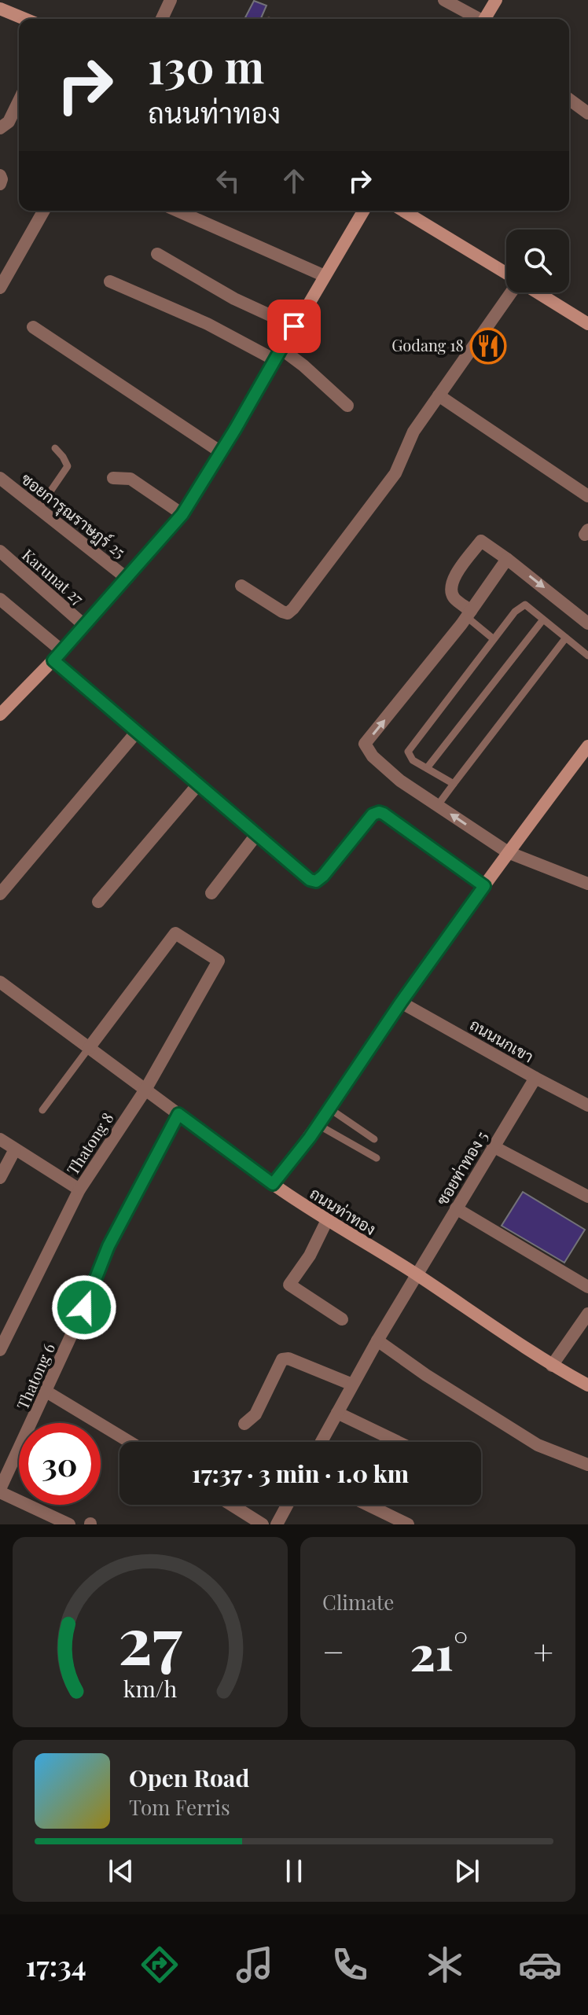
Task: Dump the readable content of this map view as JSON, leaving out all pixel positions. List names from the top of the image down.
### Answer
{
  "streets": {
    "street": [
      "ซอยการุณราษฎร์ 25",
      "Karunat 27",
      "ถนนนกเขา",
      "Thatong 8",
      "ซอยท่าทอง 5",
      "ถนนท่าทอง",
      "Thatong 6"
    ]
  },
  "crossings": [
    ["ถนนนกเขา", "ซอยท่าทอง 5"],
    ["Thatong 8", "ถนนท่าทอง"],
    ["ซอยท่าทอง 5", "ถนนท่าทอง"],
    ["ถนนท่าทอง", "Thatong 6"]
  ],
  "places": {
    "restaurant": ["Godang 18"]
  },
  "page": {
    "turn": ["130 m", "ถนนท่าทอง"],
    "limit": "30",
    "trip": "17:37 · 3 min · 1.0 km",
    "tile": "Climate",
    "heat": ["−", "21°", "+"],
    "song": ["Open Road", "Tom Ferris"],
    "tabs": "17:34",
    "gauge": ["27", "km/h"]
  }
}
